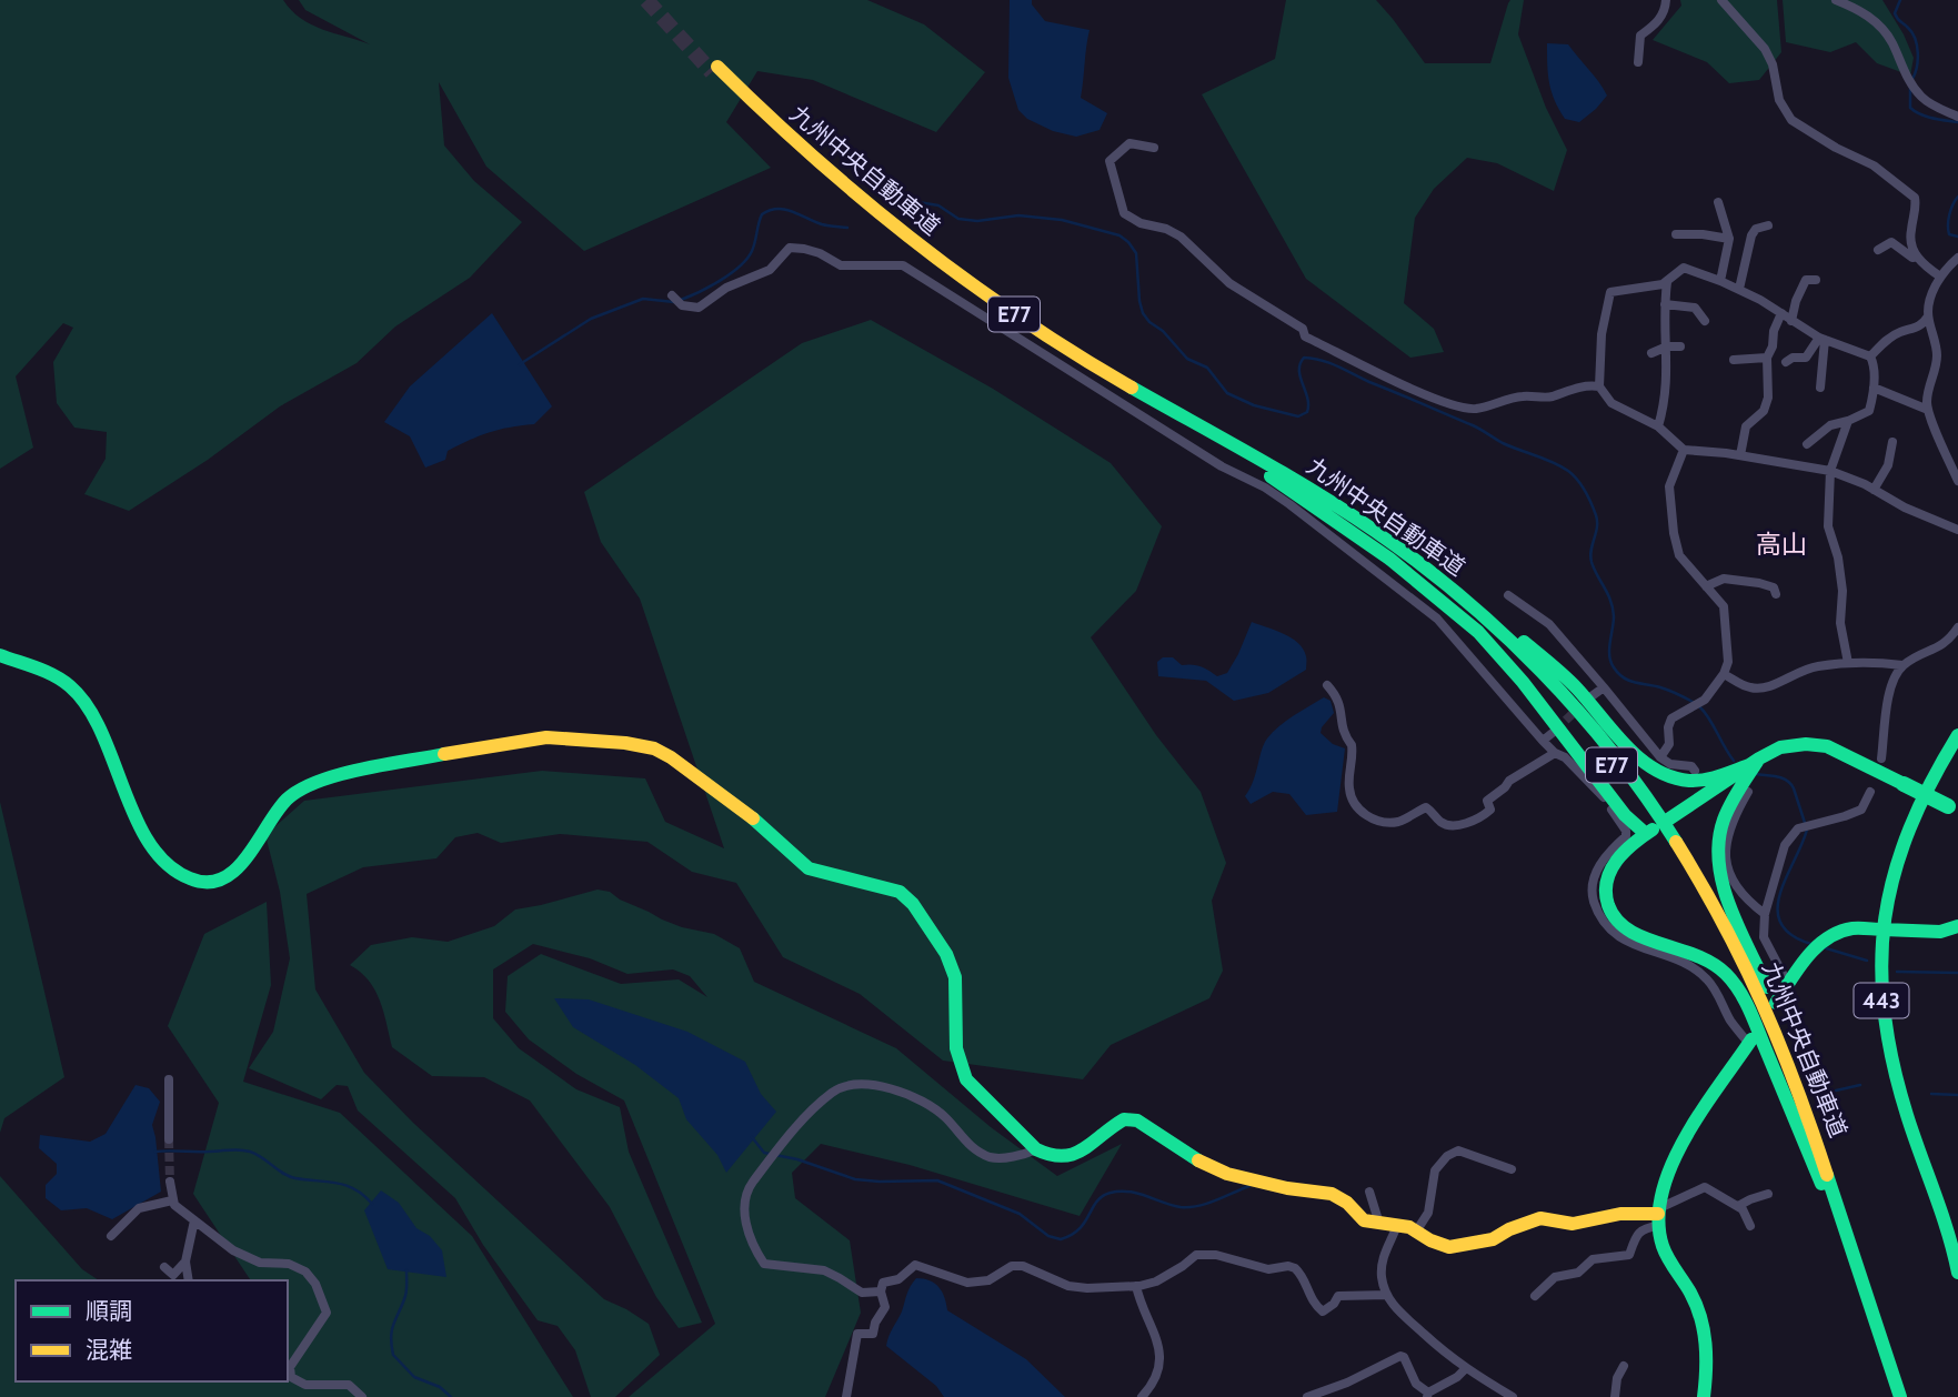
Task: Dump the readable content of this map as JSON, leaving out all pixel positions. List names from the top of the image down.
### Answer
{
  "streets": {
    "main road": ["九州中央自動車道", "E77", "443"]
  },
  "crossings": [
    ["九州中央自動車道", "E77"]
  ],
  "districts": ["高山"],
  "legend": ["順調", "混雑"]
}
